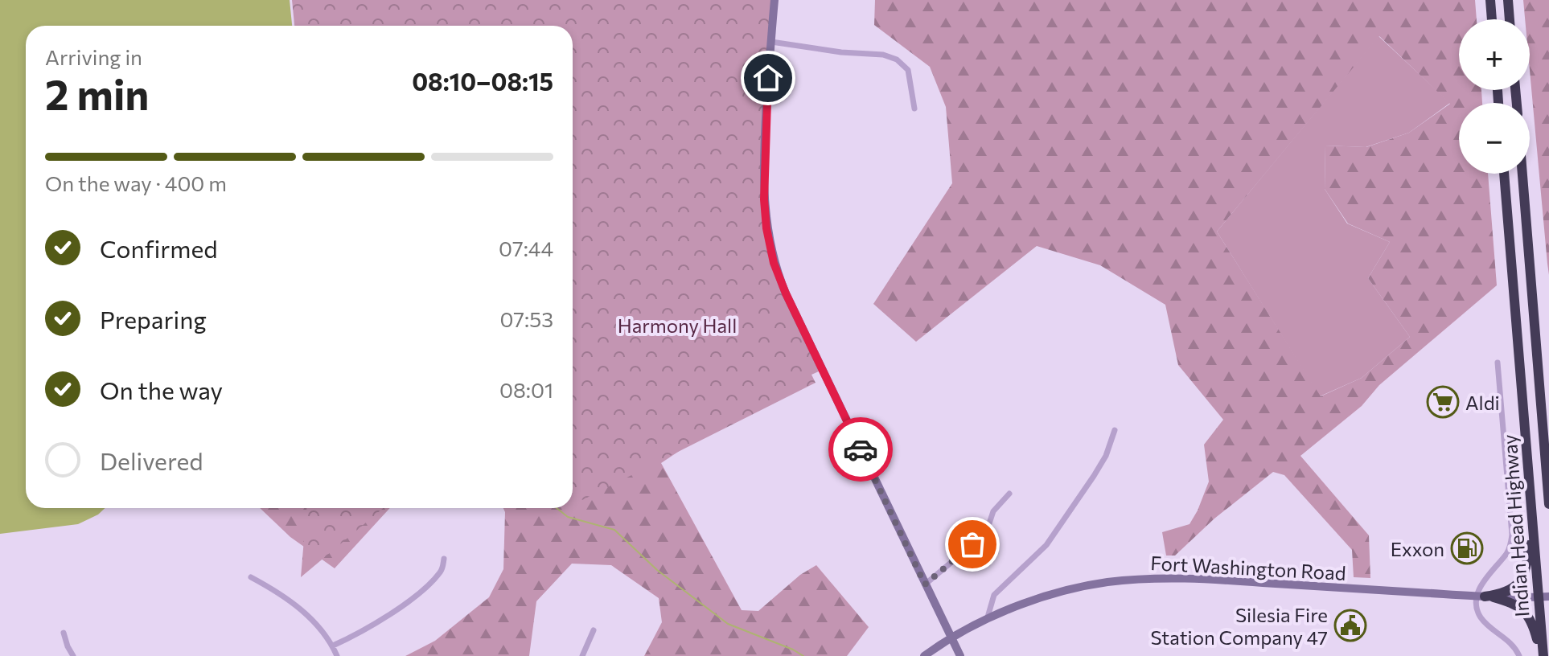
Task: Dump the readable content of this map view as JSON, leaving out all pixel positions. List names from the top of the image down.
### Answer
{
  "streets": {
    "highway": ["Indian Head Highway"],
    "main road": ["Fort Washington Road"]
  },
  "crossings": [
    ["Indian Head Highway", "Fort Washington Road"]
  ],
  "parks": ["Harmony Hall"],
  "places": {
    "supermarket": ["Aldi"],
    "fuel station": ["Exxon"],
    "public building": ["Silesia Fire Station Company 47"]
  },
  "page": {
    "map_buttons": ["+", "−"],
    "heading": ["2 min", "Arriving in", "08:10–08:15"],
    "bar": "On the way · 400 m",
    "list": [
      ["Confirmed", "07:44"],
      ["Preparing", "07:53"],
      ["On the way", "08:01"],
      "Delivered"
    ]
  }
}
